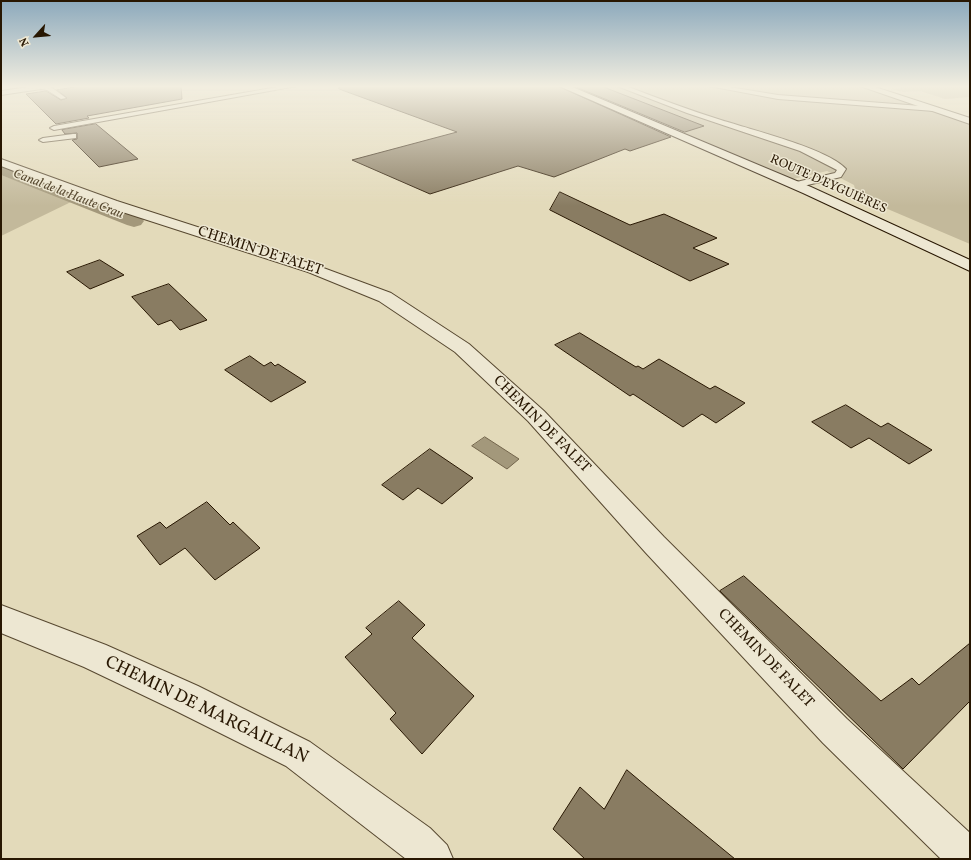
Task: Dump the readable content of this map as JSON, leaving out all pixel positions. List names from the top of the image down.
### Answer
{
  "streets": {
    "street": ["ROUTE D'EYGUIÈRES", "CHEMIN DE FALET", "CHEMIN DE MARGAILLAN"]
  },
  "water": ["Canal de la Haute Crau"],
  "north": "bottom left"
}
